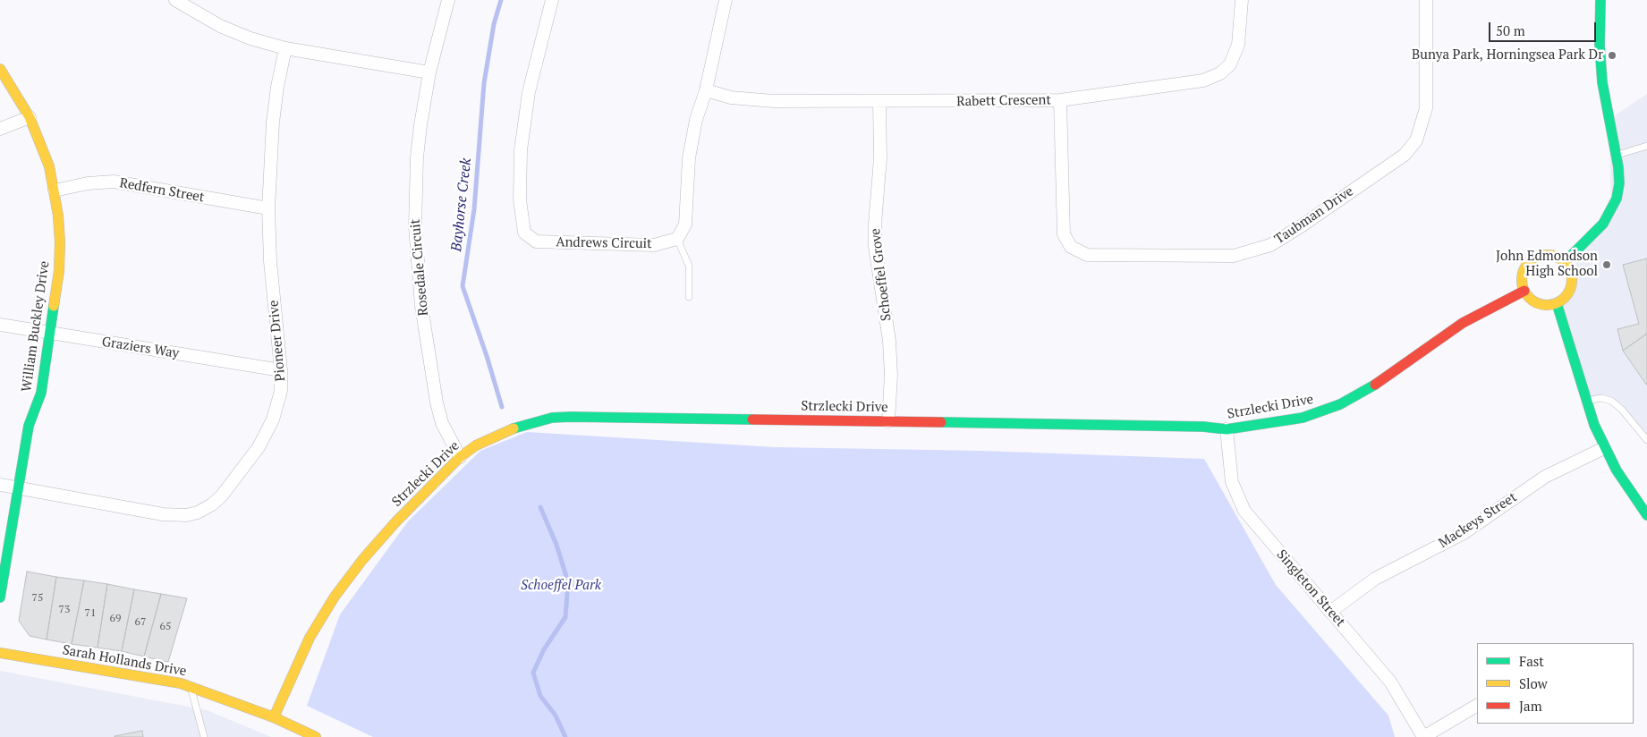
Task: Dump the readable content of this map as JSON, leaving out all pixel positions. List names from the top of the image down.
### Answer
{
  "streets": {
    "street": [
      "Rabett Crescent",
      "Redfern Street",
      "Taubman Drive",
      "Andrews Circuit",
      "Rosedale Circuit",
      "Schoeffel Grove",
      "William Buckley Drive",
      "Pioneer Drive",
      "Graziers Way",
      "Strzlecki Drive",
      "Mackeys Street",
      "Singleton Street",
      "Sarah Hollands Drive"
    ]
  },
  "crossings": [
    ["Rabett Crescent", "Taubman Drive"],
    ["Rabett Crescent", "Schoeffel Grove"],
    ["Redfern Street", "William Buckley Drive"],
    ["Redfern Street", "Pioneer Drive"],
    ["Rosedale Circuit", "Strzlecki Drive"],
    ["Schoeffel Grove", "Strzlecki Drive"],
    ["William Buckley Drive", "Pioneer Drive"],
    ["William Buckley Drive", "Graziers Way"],
    ["Pioneer Drive", "Graziers Way"],
    ["Strzlecki Drive", "Singleton Street"],
    ["Strzlecki Drive", "Sarah Hollands Drive"],
    ["Mackeys Street", "Singleton Street"]
  ],
  "water": ["Bayhorse Creek"],
  "parks": ["Schoeffel Park"],
  "places": ["Bunya Park, Horningsea Park Dr", "John Edmondson High School"],
  "house_numbers": [
    "75",
    "73",
    "71",
    "69",
    "67",
    "65"
  ],
  "legend": ["Fast", "Slow", "Jam"],
  "scale_bar": "50 m"
}
